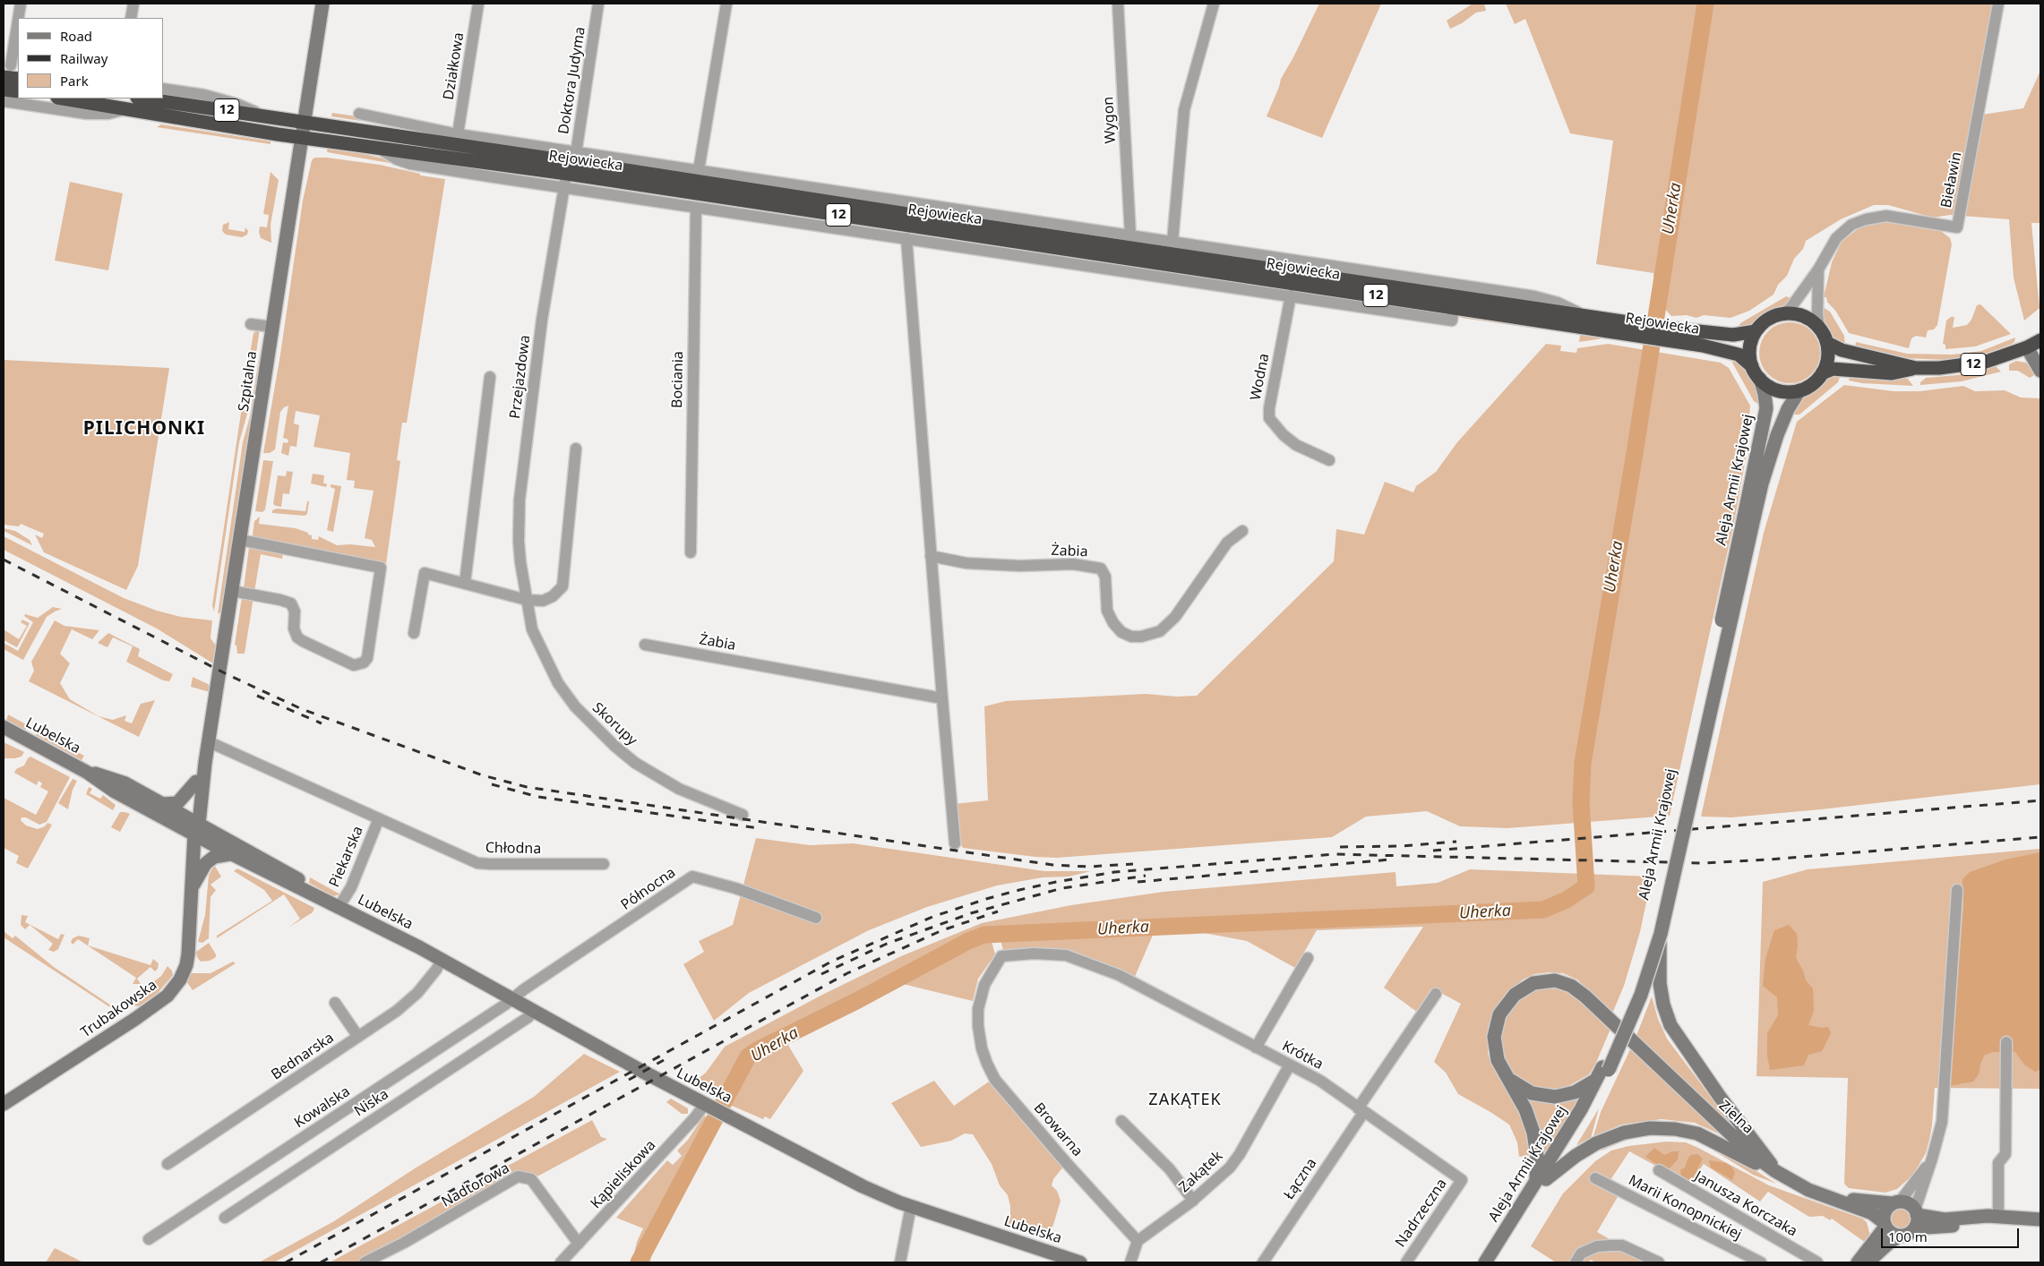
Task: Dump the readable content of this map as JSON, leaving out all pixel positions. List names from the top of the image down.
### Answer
{
  "streets": {
    "highway": ["12", "Rejowiecka"],
    "main road": [
      "Szpitalna",
      "Aleja Armii Krajowej",
      "Lubelska",
      "Trubakowska",
      "Zielna"
    ],
    "street": [
      "Działkowa",
      "Doktora Judyma",
      "Wygon",
      "Bieławin",
      "Przejazdowa",
      "Wodna",
      "Bociania",
      "Żabia",
      "Skorupy",
      "Chłodna",
      "Piekarska",
      "Północna",
      "Krótka",
      "Bednarska",
      "Niska",
      "Kowalska",
      "Browarna",
      "Zakątek",
      "Kąpieliskowa",
      "Łączna",
      "Nadtorowa",
      "Janusza Korczaka",
      "Marii Konopnickiej",
      "Nadrzeczna"
    ]
  },
  "crossings": [
    ["Doktora Judyma", "Rejowiecka"],
    ["Doktora Judyma", "Przejazdowa"],
    ["12", "Rejowiecka"],
    ["12", "Bieławin"],
    ["12", "Aleja Armii Krajowej"],
    ["Rejowiecka", "Bieławin"],
    ["Rejowiecka", "Przejazdowa"],
    ["Rejowiecka", "Szpitalna"],
    ["Rejowiecka", "Aleja Armii Krajowej"],
    ["Bieławin", "Aleja Armii Krajowej"],
    ["Przejazdowa", "Skorupy"],
    ["Szpitalna", "Lubelska"],
    ["Szpitalna", "Chłodna"],
    ["Szpitalna", "Trubakowska"],
    ["Aleja Armii Krajowej", "Zielna"],
    ["Lubelska", "Piekarska"],
    ["Lubelska", "Północna"],
    ["Lubelska", "Trubakowska"],
    ["Lubelska", "Bednarska"],
    ["Lubelska", "Niska"],
    ["Lubelska", "Kowalska"],
    ["Lubelska", "Kąpieliskowa"],
    ["Chłodna", "Piekarska"],
    ["Północna", "Kowalska"],
    ["Krótka", "Browarna"],
    ["Krótka", "Zakątek"],
    ["Krótka", "Łączna"],
    ["Krótka", "Nadrzeczna"],
    ["Browarna", "Zakątek"],
    ["Kąpieliskowa", "Nadtorowa"]
  ],
  "districts": ["PILICHONKI", "ZAKĄTEK"],
  "water": ["Uherka"],
  "legend": ["Road", "Railway", "Park"],
  "scale_bar": "100 m"
}
